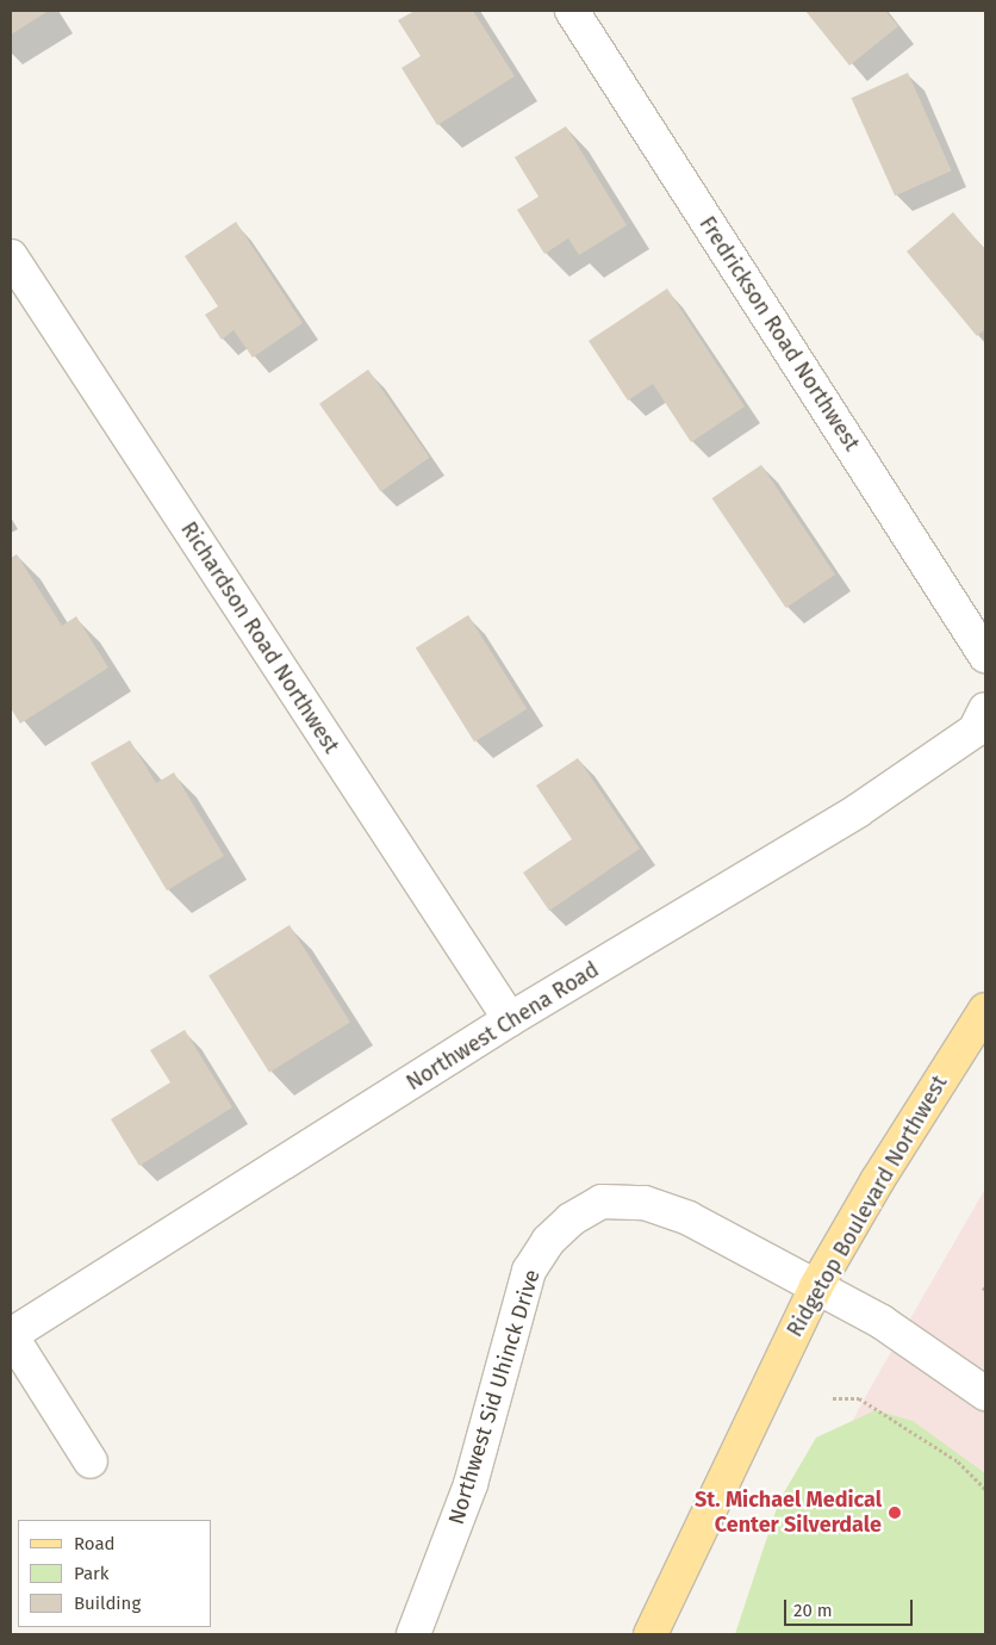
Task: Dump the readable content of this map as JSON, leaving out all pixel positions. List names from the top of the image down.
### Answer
{
  "streets": {
    "main road": ["Ridgetop Boulevard Northwest"],
    "street": [
      "Fredrickson Road Northwest",
      "Richardson Road Northwest",
      "Northwest Chena Road",
      "Northwest Sid Uhinck Drive"
    ]
  },
  "crossings": [
    ["Richardson Road Northwest", "Northwest Chena Road"],
    ["Ridgetop Boulevard Northwest", "Northwest Sid Uhinck Drive"]
  ],
  "places": ["St. Michael Medical Center Silverdale"],
  "legend": ["Road", "Park", "Building"],
  "scale_bar": "20 m"
}
